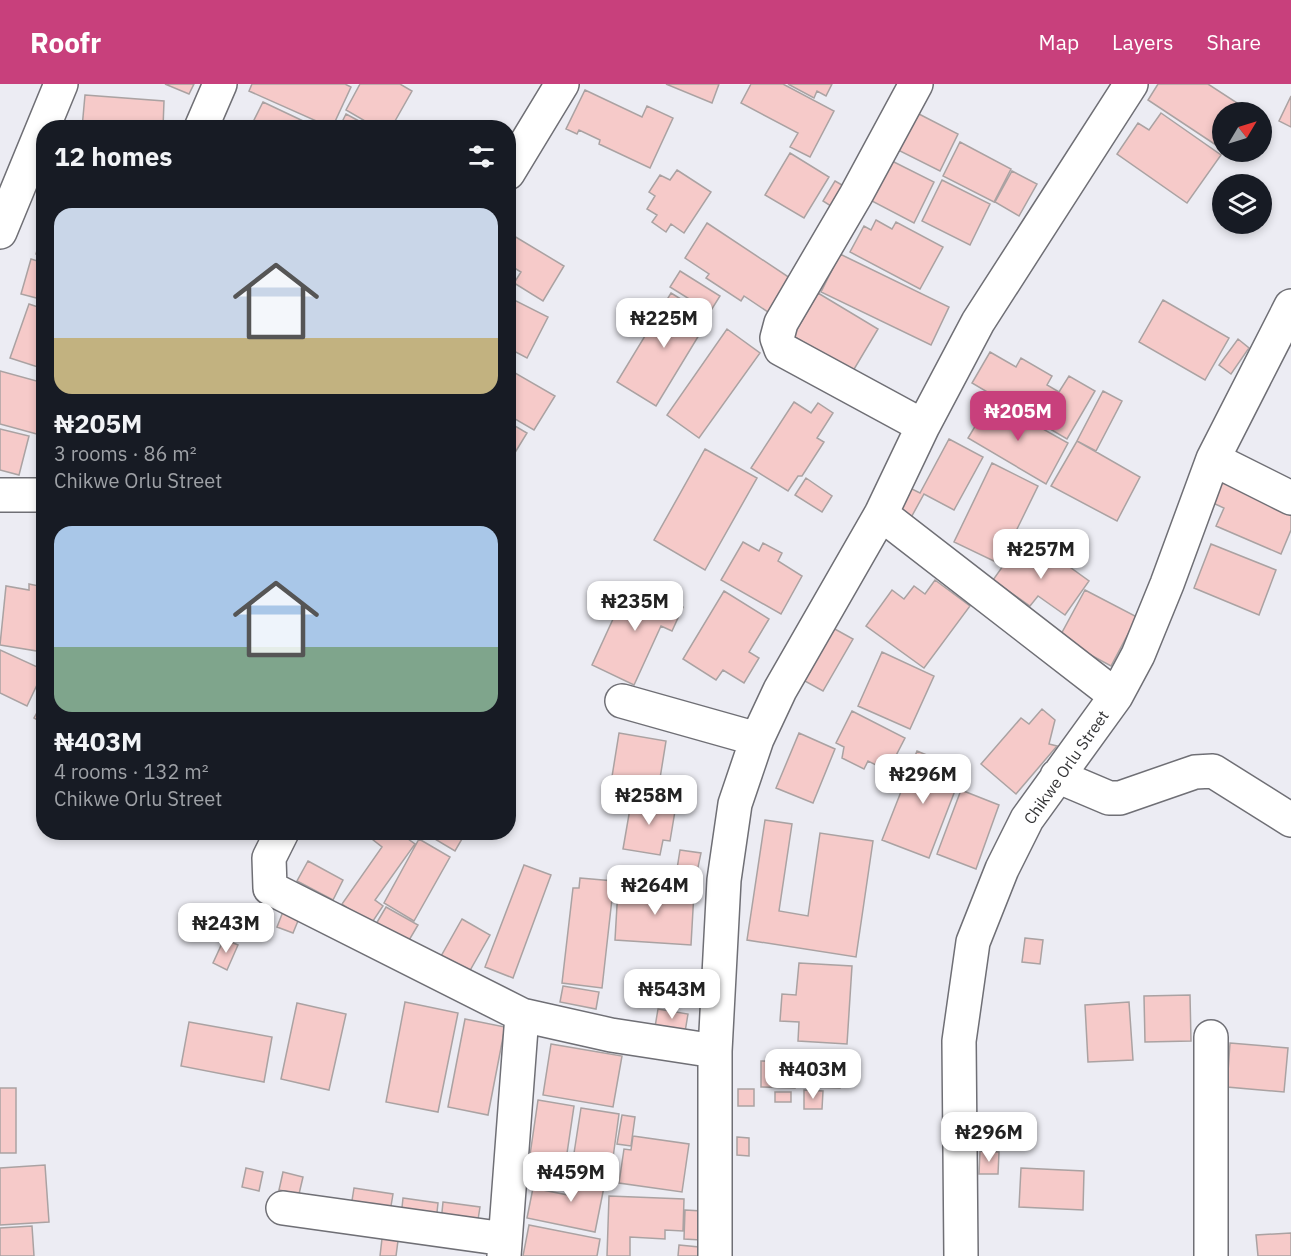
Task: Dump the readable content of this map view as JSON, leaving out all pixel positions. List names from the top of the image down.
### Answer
{
  "streets": {
    "street": ["Chikwe Orlu Street"]
  },
  "north": "top right",
  "page": {
    "header": "Roofr",
    "nav": ["Map", "Layers", "Share"],
    "heading": "12 homes",
    "list": [
      {
        "name": "₦205M",
        "note": "3 rooms · 86 m² · Chikwe Orlu Street"
      },
      {
        "name": "₦403M",
        "note": "4 rooms · 132 m² · Chikwe Orlu Street"
      }
    ],
    "price": [
      "₦225M",
      "₦205M",
      "₦257M",
      "₦235M",
      "₦296M",
      "₦258M",
      "₦264M",
      "₦243M",
      "₦543M",
      "₦403M",
      "₦296M",
      "₦459M"
    ]
  }
}
